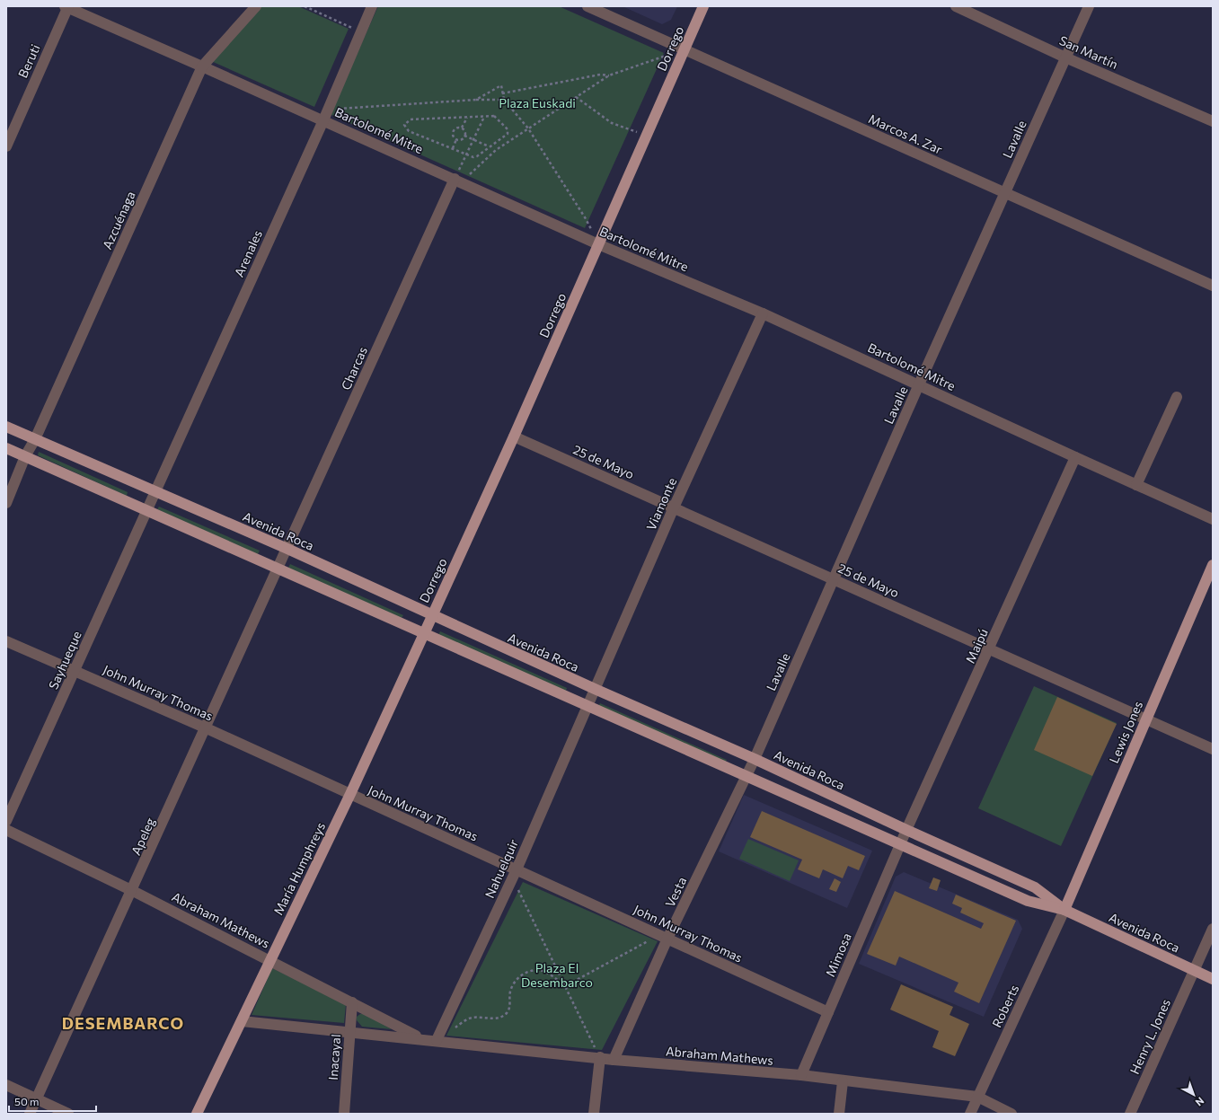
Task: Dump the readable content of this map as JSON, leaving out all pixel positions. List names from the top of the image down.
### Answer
{
  "streets": {
    "main road": [
      "Dorrego",
      "Avenida Roca",
      "Lewis Jones",
      "María Humphreys"
    ],
    "street": [
      "San Martín",
      "Beruti",
      "Bartolomé Mitre",
      "Marcos A. Zar",
      "Lavalle",
      "Azcuénaga",
      "Arenales",
      "Charcas",
      "25 de Mayo",
      "Viamonte",
      "Maipú",
      "Sayhueque",
      "John Murray Thomas",
      "Apeleg",
      "Nahuelquir",
      "Vesta",
      "Abraham Mathews",
      "Mimosa",
      "Roberts",
      "Henry L. Jones",
      "Inacayal"
    ]
  },
  "crossings": [
    ["Dorrego", "Bartolomé Mitre"],
    ["Dorrego", "Marcos A. Zar"],
    ["Dorrego", "25 de Mayo"],
    ["Dorrego", "Avenida Roca"],
    ["Dorrego", "María Humphreys"],
    ["San Martín", "Lavalle"],
    ["Beruti", "Bartolomé Mitre"],
    ["Bartolomé Mitre", "Lavalle"],
    ["Bartolomé Mitre", "Azcuénaga"],
    ["Bartolomé Mitre", "Arenales"],
    ["Bartolomé Mitre", "Charcas"],
    ["Bartolomé Mitre", "Viamonte"],
    ["Bartolomé Mitre", "Maipú"],
    ["Marcos A. Zar", "Lavalle"],
    ["Lavalle", "25 de Mayo"],
    ["Lavalle", "Avenida Roca"],
    ["Lavalle", "Vesta"],
    ["Azcuénaga", "Avenida Roca"],
    ["Arenales", "Avenida Roca"],
    ["Arenales", "Sayhueque"],
    ["Charcas", "Avenida Roca"],
    ["Charcas", "Apeleg"],
    ["25 de Mayo", "Viamonte"],
    ["25 de Mayo", "Maipú"],
    ["25 de Mayo", "Lewis Jones"],
    ["Viamonte", "Avenida Roca"],
    ["Viamonte", "Nahuelquir"],
    ["Avenida Roca", "Maipú"],
    ["Avenida Roca", "Sayhueque"],
    ["Avenida Roca", "Lewis Jones"],
    ["Avenida Roca", "Apeleg"],
    ["Avenida Roca", "María Humphreys"],
    ["Avenida Roca", "Nahuelquir"],
    ["Avenida Roca", "Vesta"],
    ["Avenida Roca", "Mimosa"],
    ["Avenida Roca", "Roberts"],
    ["Avenida Roca", "Henry L. Jones"],
    ["Maipú", "Mimosa"],
    ["Sayhueque", "John Murray Thomas"],
    ["John Murray Thomas", "Apeleg"],
    ["John Murray Thomas", "María Humphreys"],
    ["John Murray Thomas", "Nahuelquir"],
    ["John Murray Thomas", "Vesta"],
    ["John Murray Thomas", "Mimosa"],
    ["Lewis Jones", "Roberts"],
    ["Apeleg", "Abraham Mathews"],
    ["María Humphreys", "Abraham Mathews"],
    ["Nahuelquir", "Abraham Mathews"],
    ["Vesta", "Abraham Mathews"],
    ["Abraham Mathews", "Mimosa"],
    ["Abraham Mathews", "Roberts"],
    ["Abraham Mathews", "Inacayal"]
  ],
  "districts": ["DESEMBARCO"],
  "parks": ["Plaza Euskadi", "Plaza El Desembarco"],
  "scale_bar": "50 m",
  "north": "bottom right"
}
